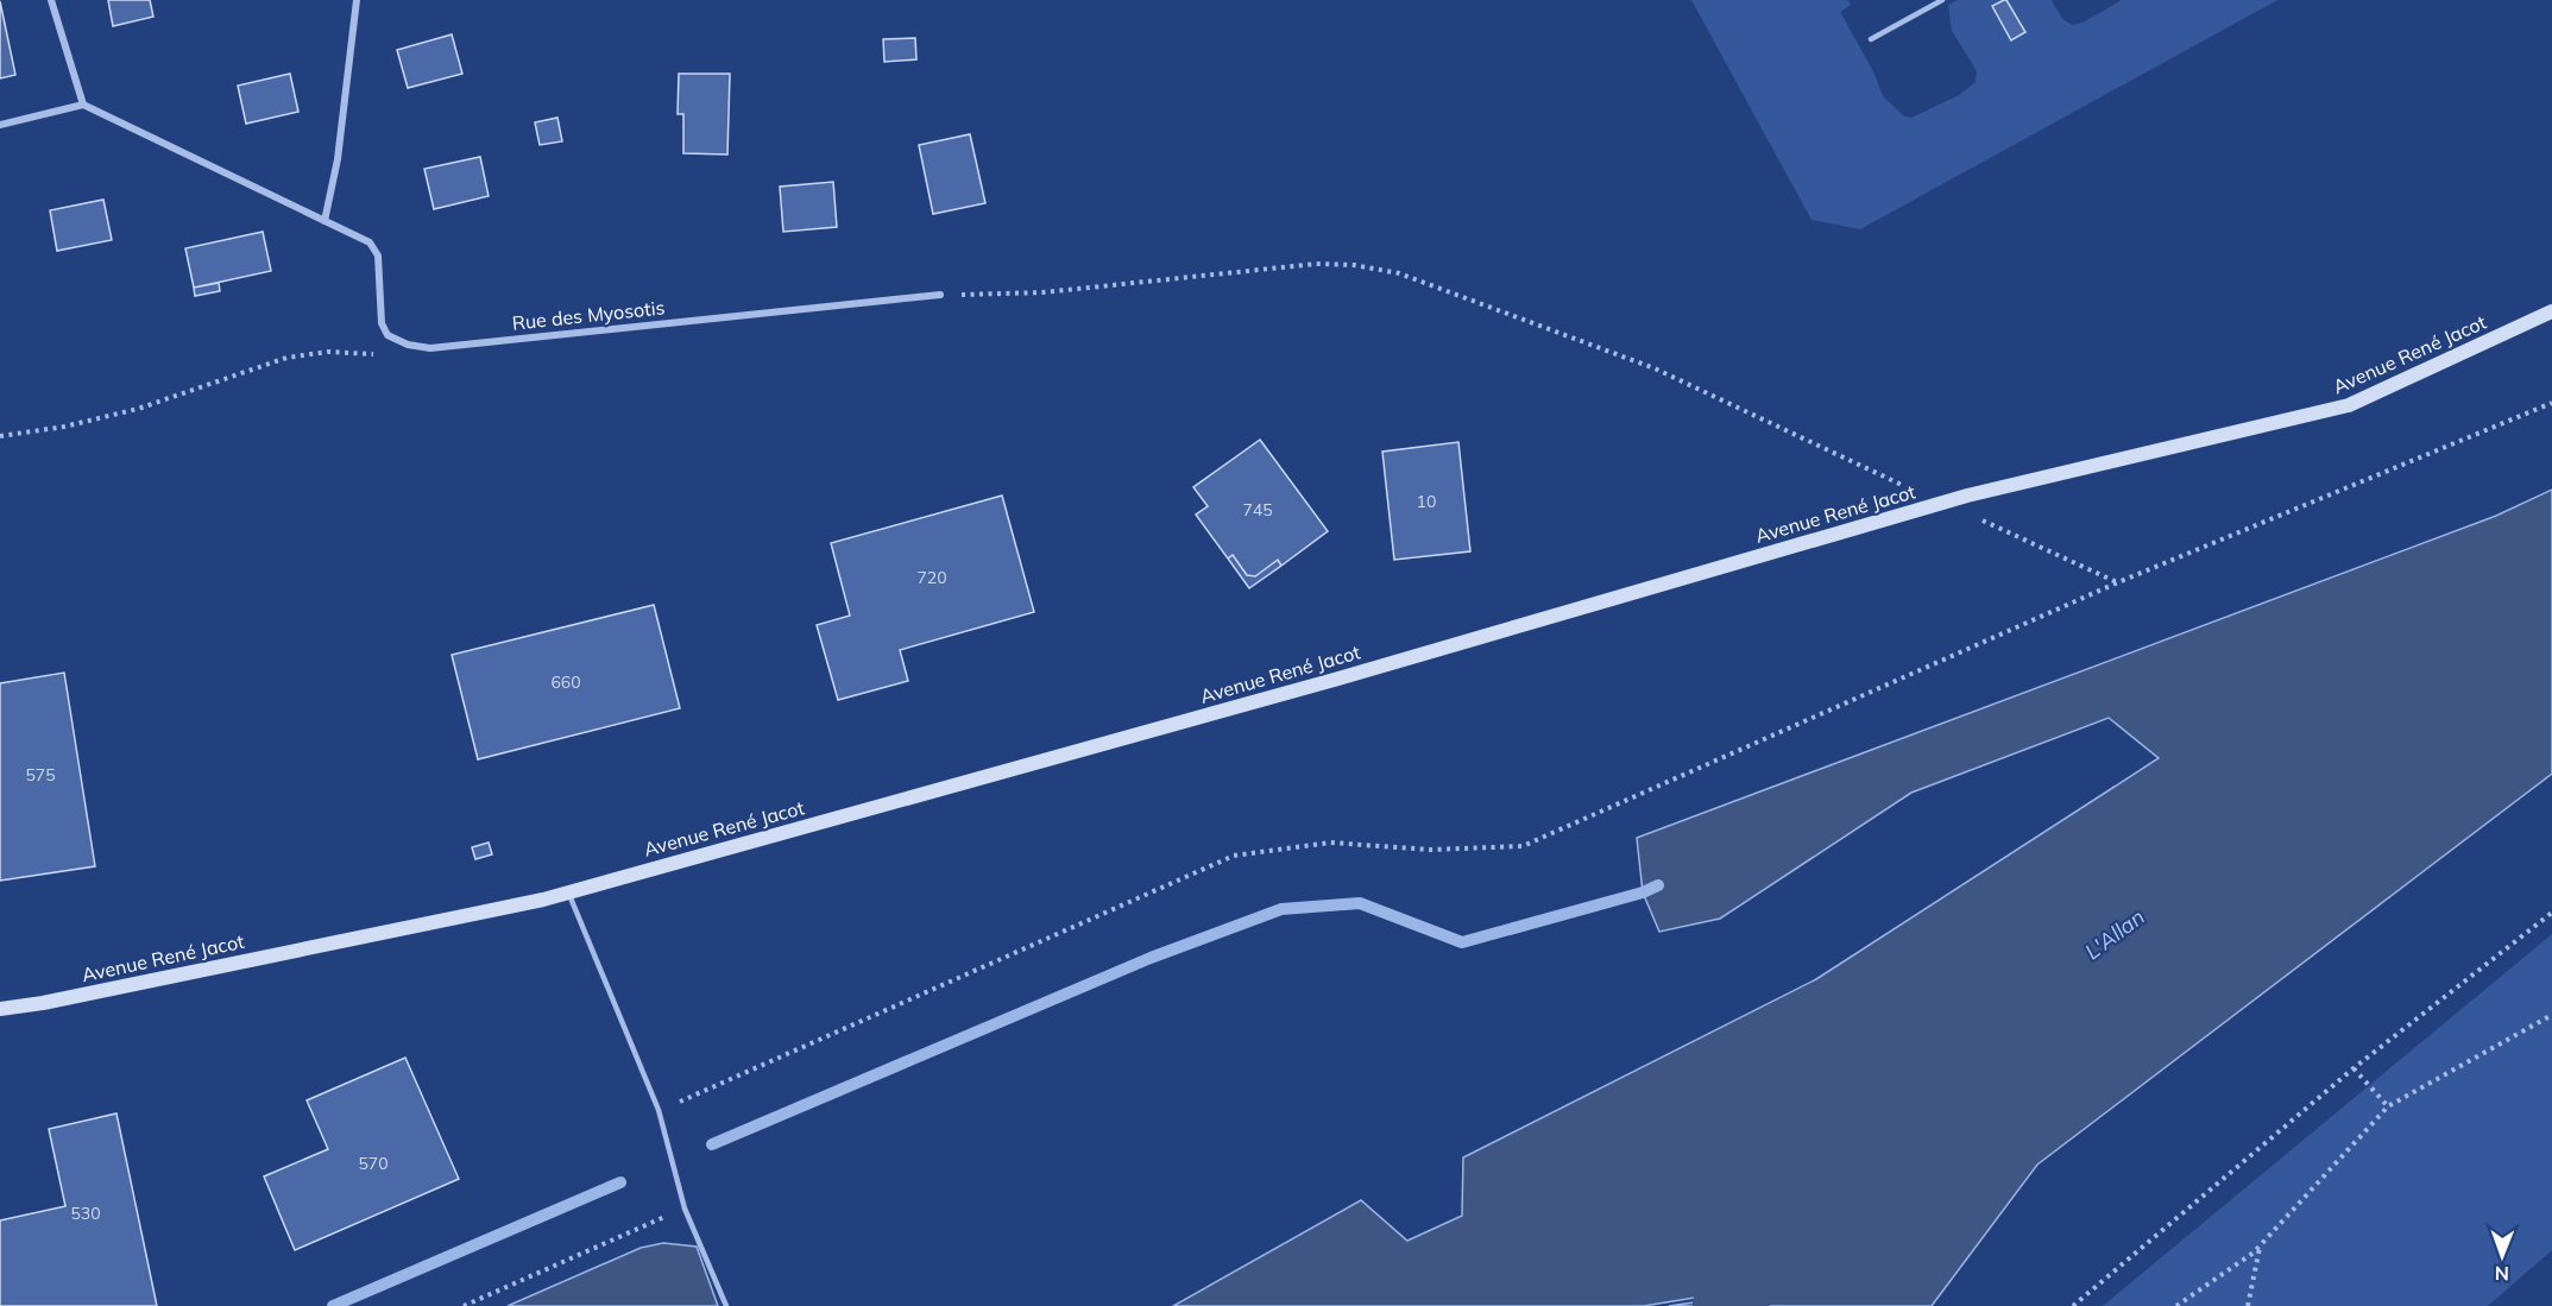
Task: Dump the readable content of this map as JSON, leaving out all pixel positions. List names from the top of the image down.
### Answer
{
  "streets": {
    "main road": ["Avenue René Jacot"],
    "street": ["Rue des Myosotis"]
  },
  "water": ["L'Allan"],
  "house_numbers": [
    "10",
    "745",
    "720",
    "660",
    "575",
    "570",
    "530"
  ],
  "north": "bottom"
}
